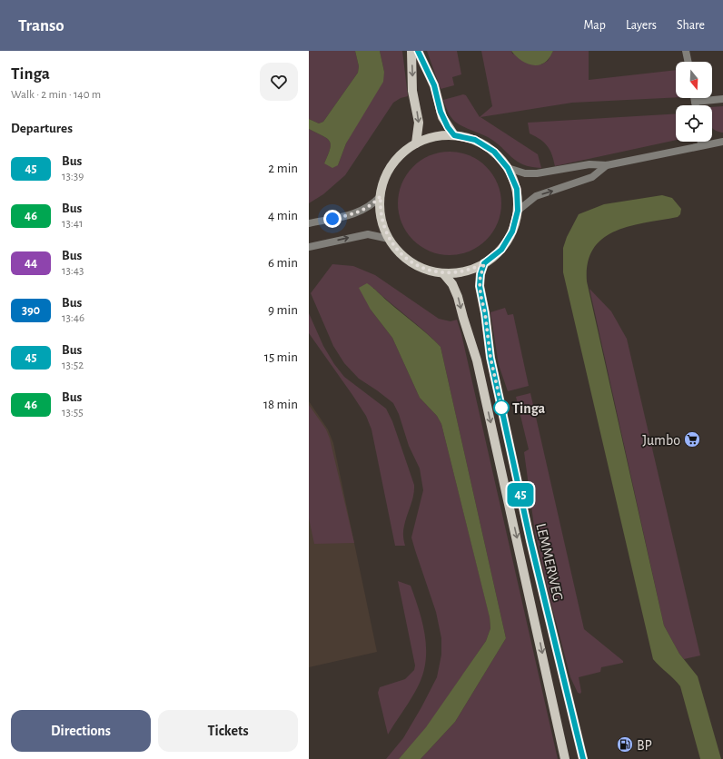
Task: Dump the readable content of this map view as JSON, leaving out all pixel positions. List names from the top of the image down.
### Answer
{
  "streets": {
    "main road": ["LEMMERWEG"]
  },
  "places": {
    "other": ["Tinga"],
    "supermarket": ["Jumbo"],
    "fuel station": ["BP"]
  },
  "lines": ["bus line 45"],
  "north": "bottom",
  "page": {
    "header": "Transo",
    "nav": ["Map", "Layers", "Share"],
    "heading": [
      ["Tinga", "Walk · 2 min · 140 m"],
      "Departures"
    ],
    "on_map": "45",
    "list": [
      {
        "mark": "45",
        "name": "Bus",
        "note": "13:39",
        "value": "2 min"
      },
      {
        "mark": "46",
        "name": "Bus",
        "note": "13:41",
        "value": "4 min"
      },
      {
        "mark": "44",
        "name": "Bus",
        "note": "13:43",
        "value": "6 min"
      },
      {
        "mark": "390",
        "name": "Bus",
        "note": "13:46",
        "value": "9 min"
      },
      {
        "mark": "45",
        "name": "Bus",
        "note": "13:52",
        "value": "15 min"
      },
      {
        "mark": "46",
        "name": "Bus",
        "note": "13:55",
        "value": "18 min"
      }
    ],
    "buttons": ["Directions", "Tickets"]
  }
}
